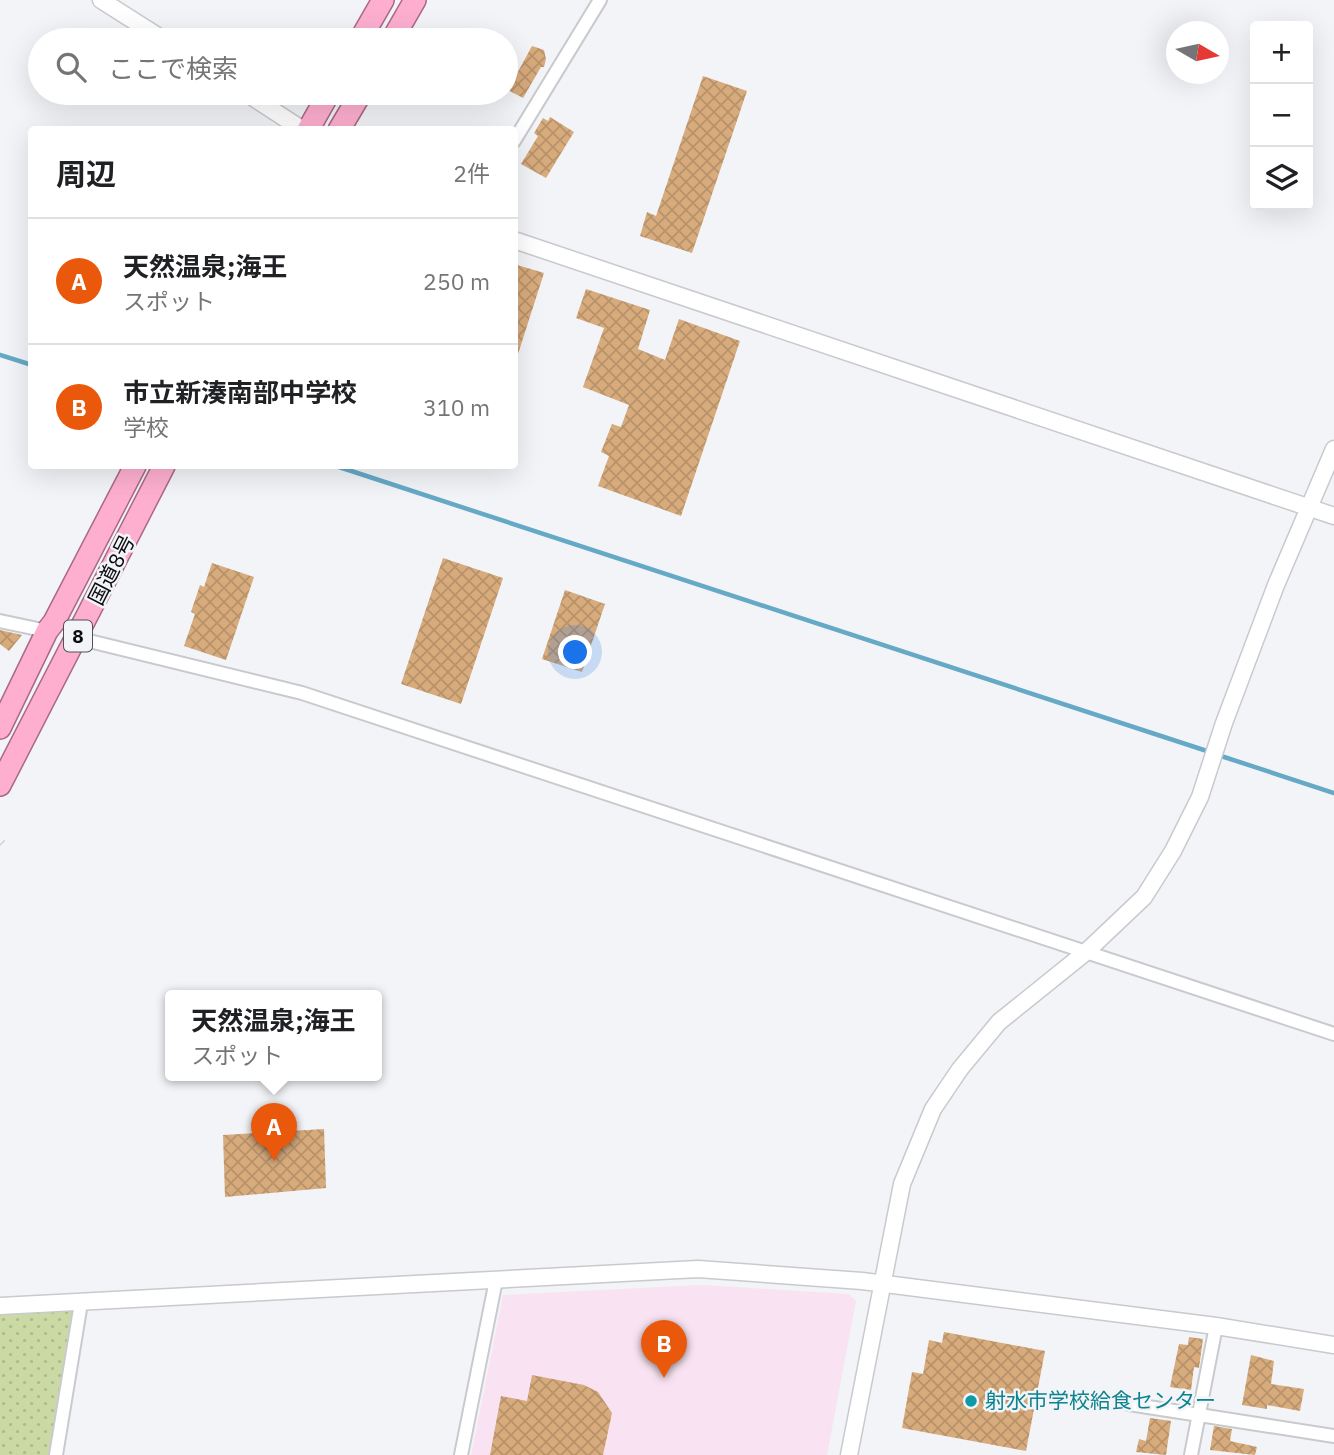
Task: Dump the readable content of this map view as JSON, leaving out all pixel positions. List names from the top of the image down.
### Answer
{
  "streets": {
    "highway": ["国道8号", "8"]
  },
  "crossings": [
    ["国道8号", "8"]
  ],
  "places": ["射水市学校給食センター"],
  "north": "right",
  "page": {
    "map_buttons": ["+", "−"],
    "search": "ここで検索",
    "heading": ["周辺", "2件"],
    "list": [
      {
        "mark": "A",
        "name": "天然温泉;海王",
        "note": "スポット",
        "value": "250 m"
      },
      {
        "mark": "B",
        "name": "市立新湊南部中学校",
        "note": "学校",
        "value": "310 m"
      }
    ],
    "popup": ["天然温泉;海王", "スポット"],
    "pins": ["A", "B"]
  }
}
